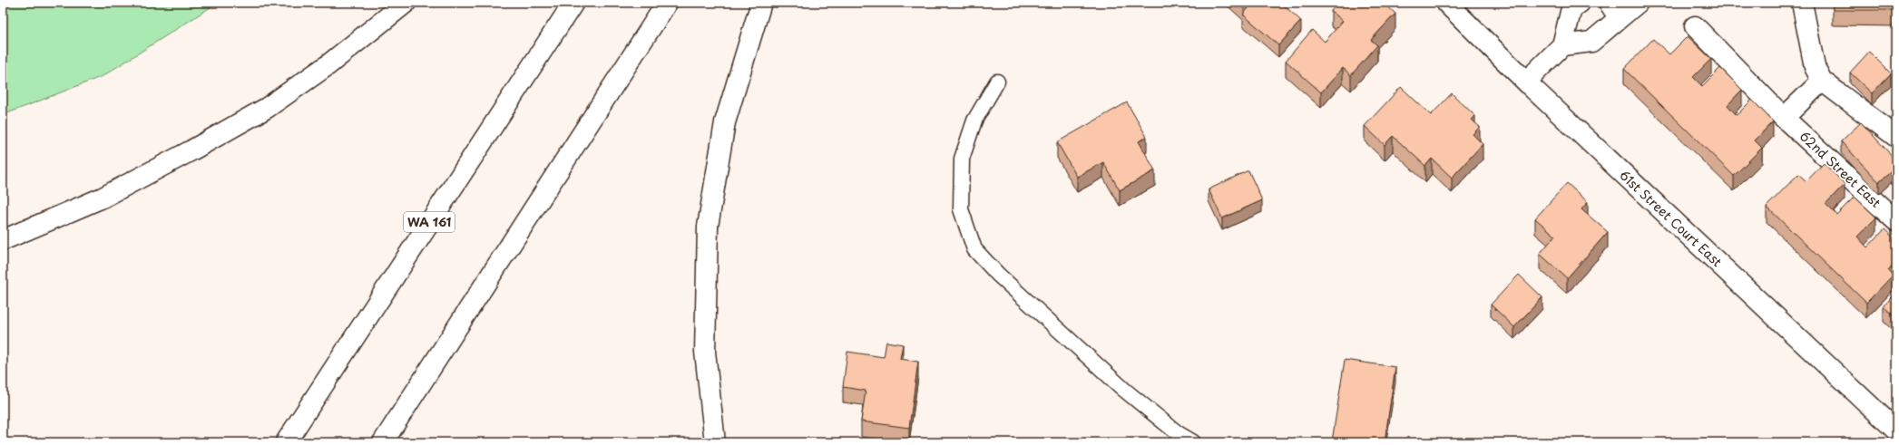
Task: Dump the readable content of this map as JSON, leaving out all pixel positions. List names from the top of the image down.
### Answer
{
  "streets": {
    "main road": ["62nd Street East", "61st Street Court East", "WA 161"]
  }
}
